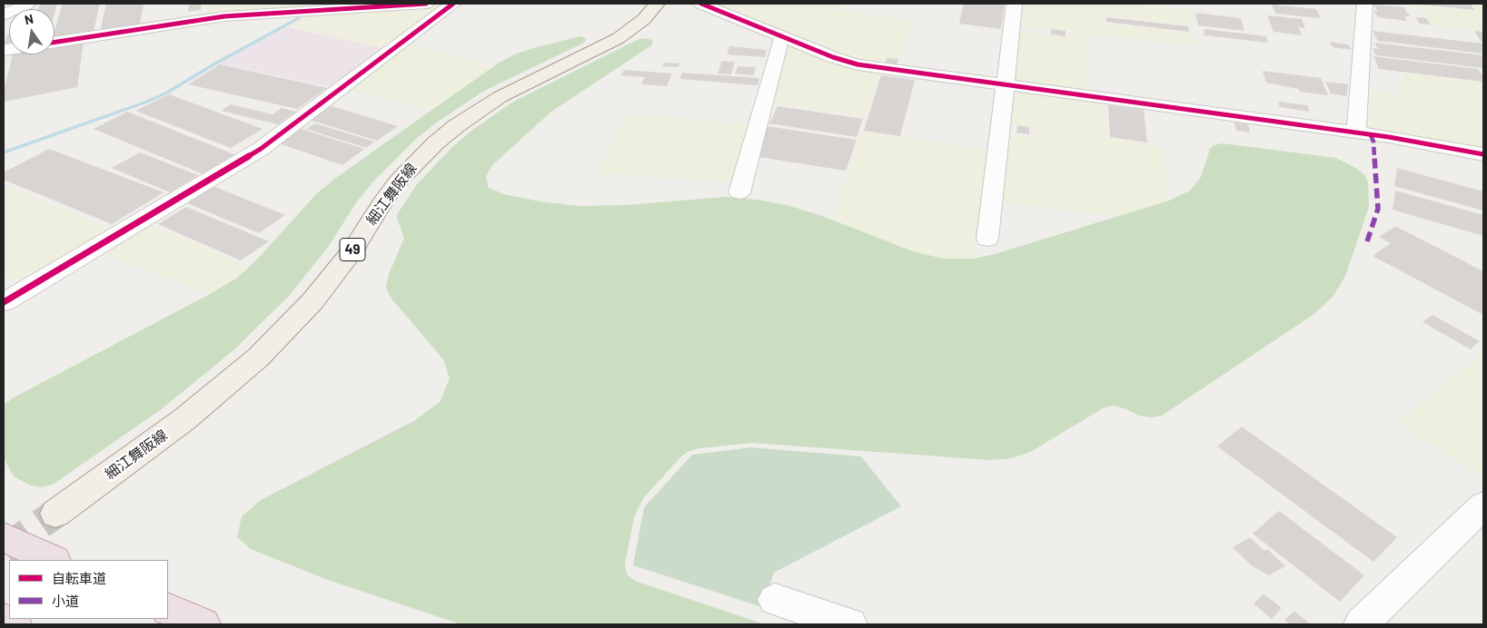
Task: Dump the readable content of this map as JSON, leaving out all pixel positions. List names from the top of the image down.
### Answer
{
  "streets": {
    "main road": ["細江舞阪線", "49"]
  },
  "legend": ["自転車道", "小道"],
  "north": "top"
}
